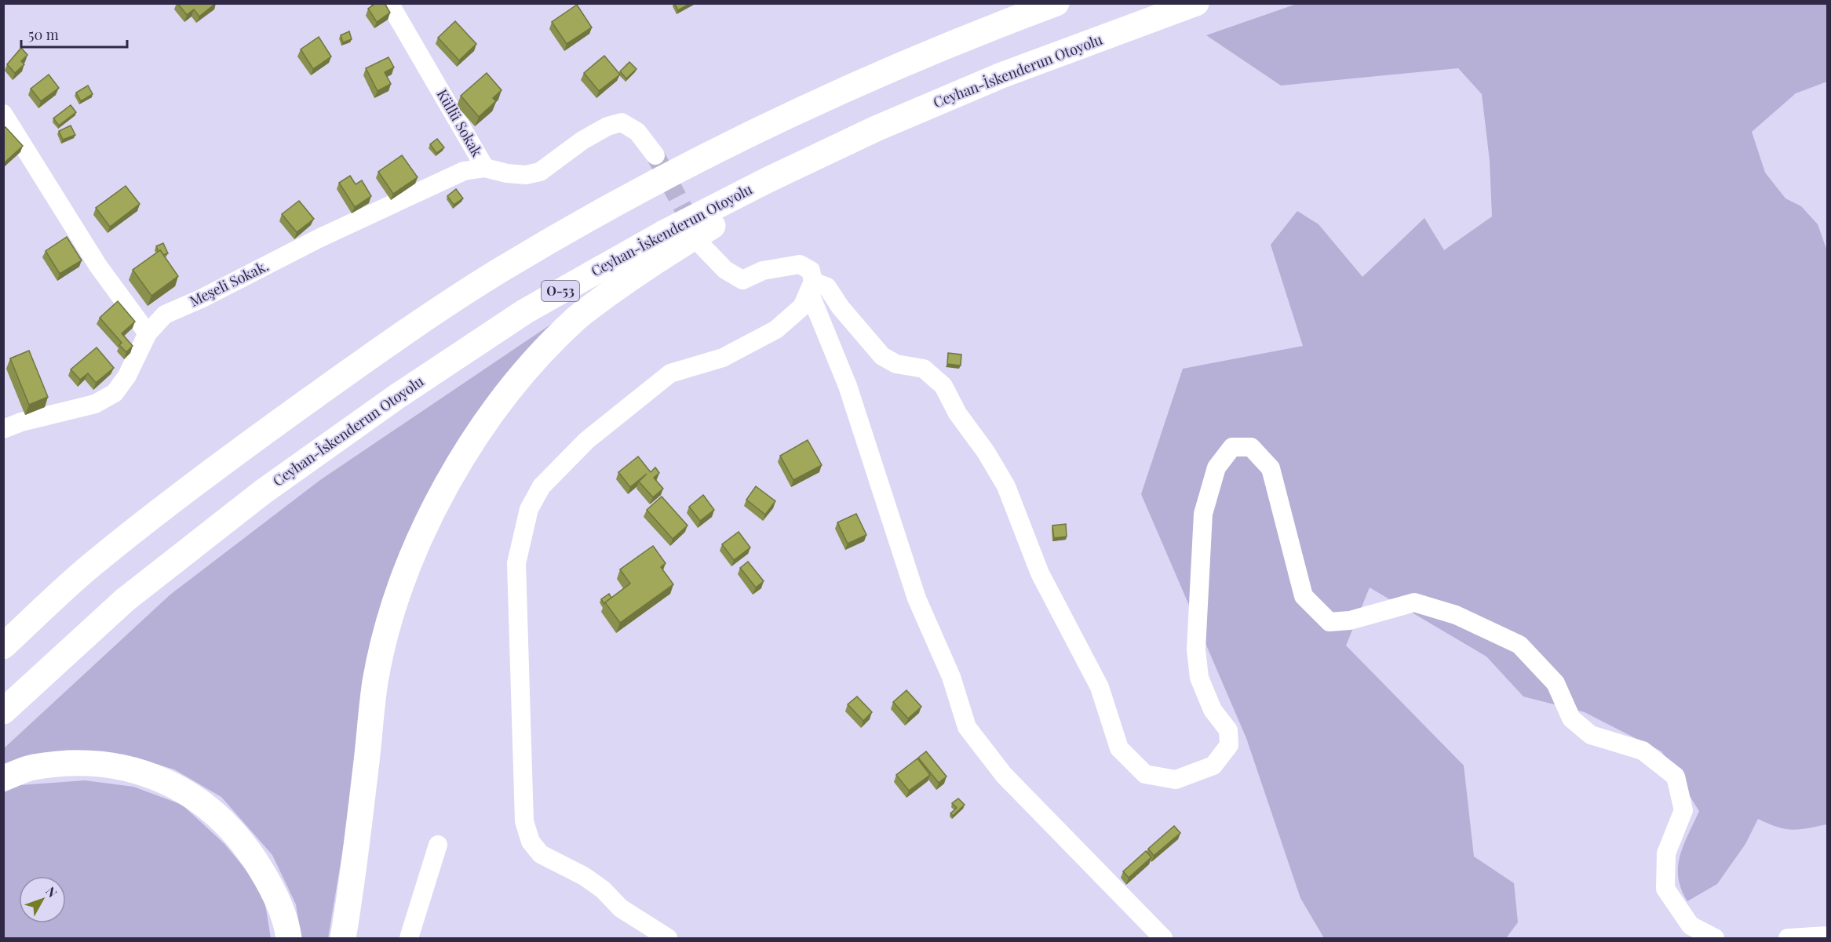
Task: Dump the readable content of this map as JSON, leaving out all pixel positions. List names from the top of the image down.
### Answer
{
  "streets": {
    "highway": ["Ceyhan-İskenderun Otoyolu", "O-53"],
    "street": ["Küllü Sokak", "Meşeli Sokak."]
  },
  "crossings": [
    ["Küllü Sokak", "Meşeli Sokak."]
  ],
  "scale_bar": "50 m",
  "north": "top right"
}
